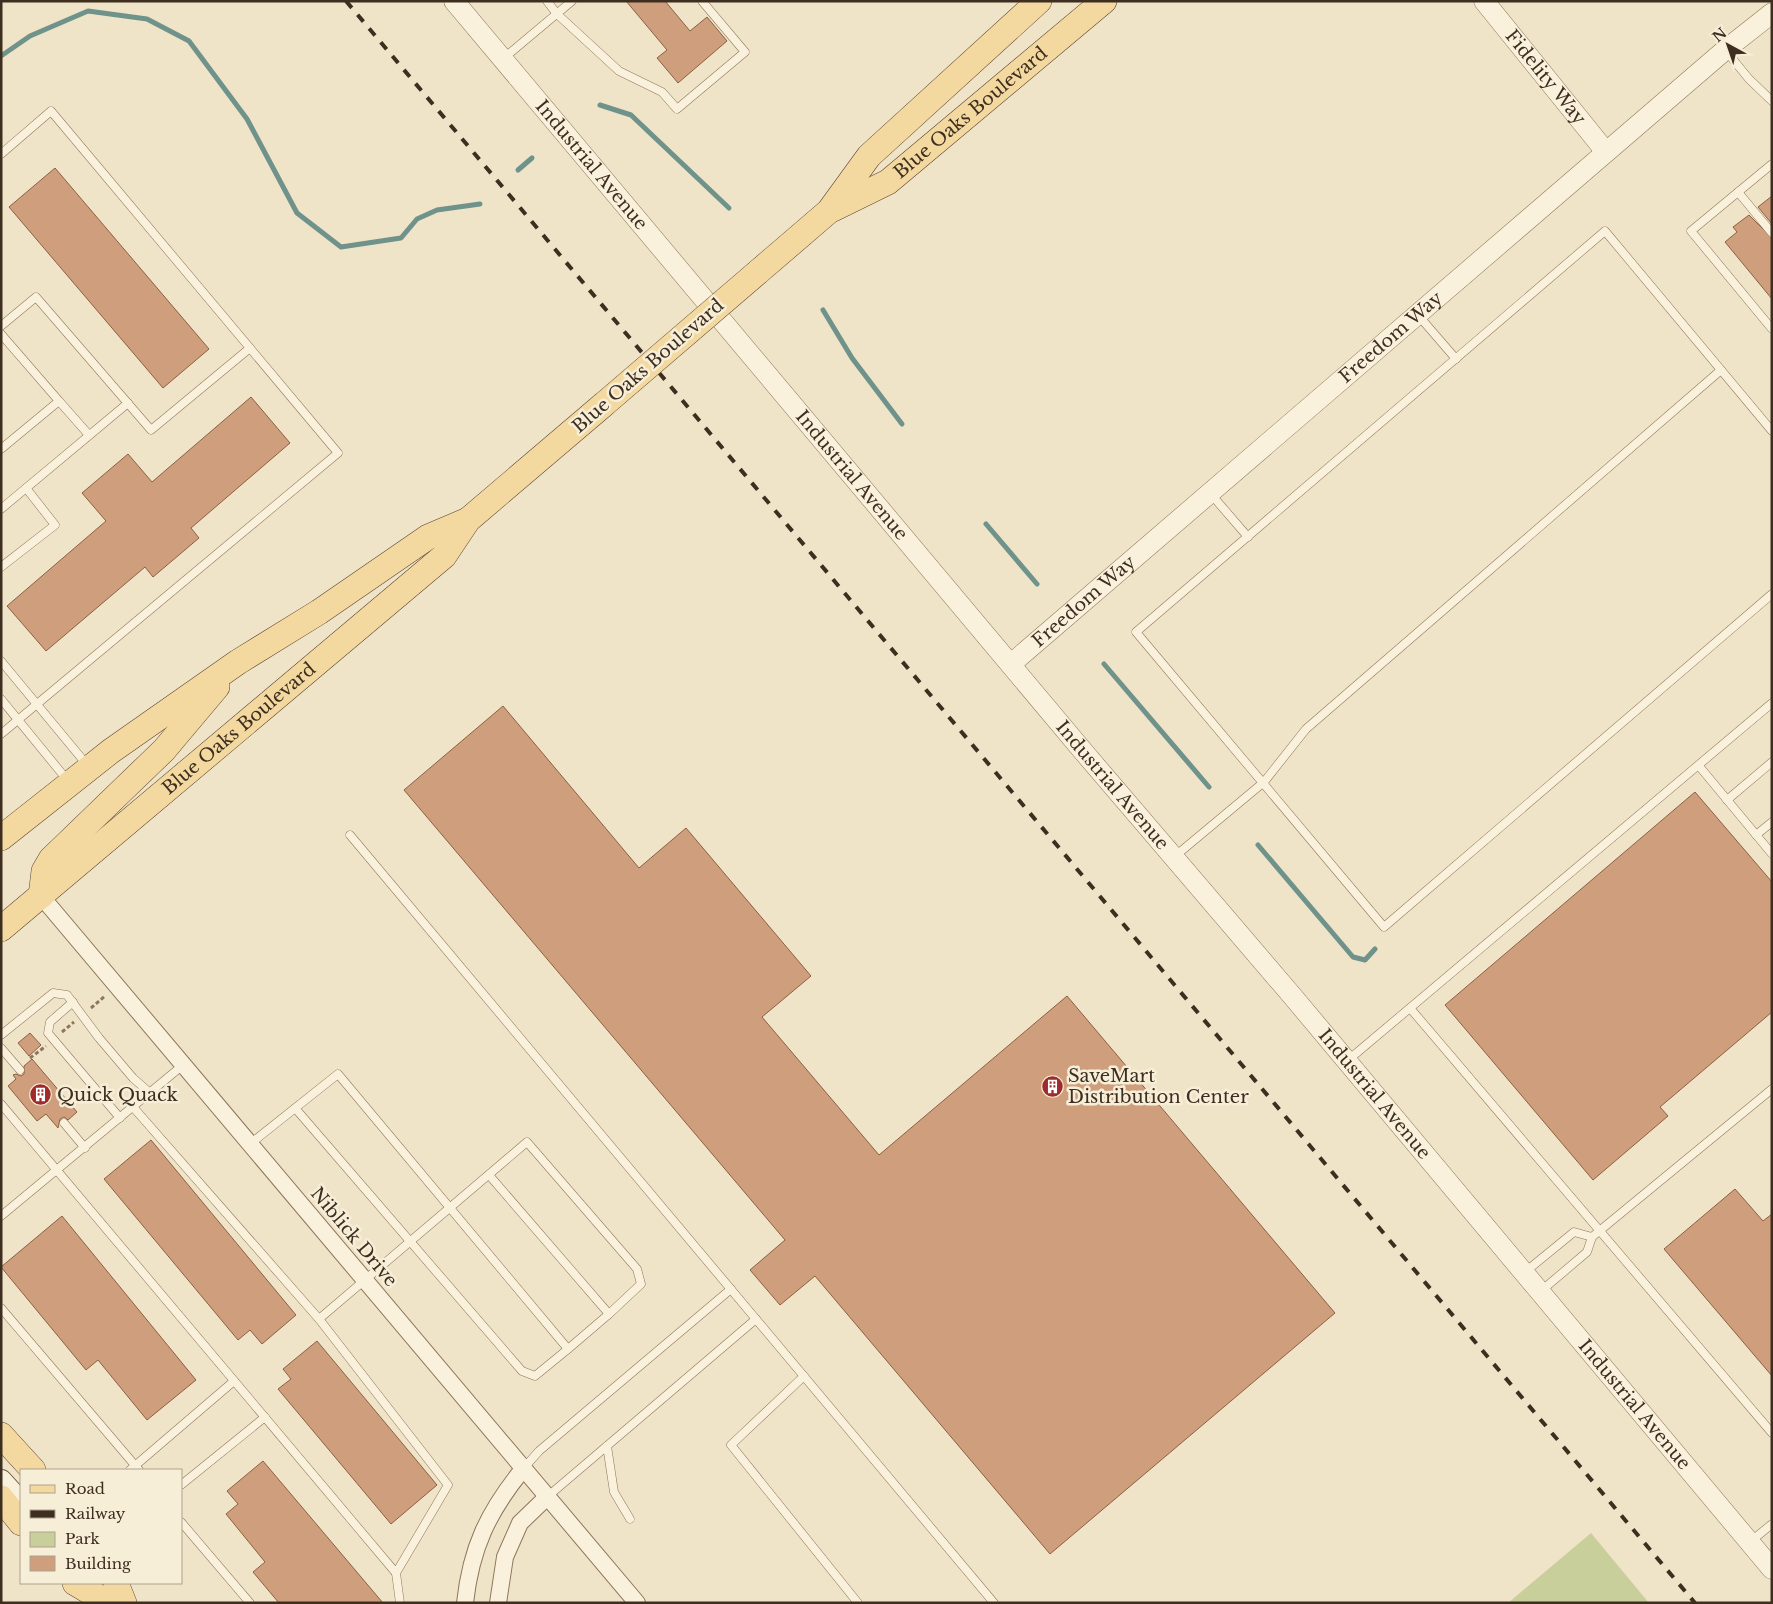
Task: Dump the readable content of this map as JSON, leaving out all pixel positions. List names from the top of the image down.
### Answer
{
  "streets": {
    "main road": ["Blue Oaks Boulevard"],
    "street": [
      "Fidelity Way",
      "Industrial Avenue",
      "Freedom Way",
      "Niblick Drive"
    ]
  },
  "crossings": [
    ["Fidelity Way", "Freedom Way"],
    ["Blue Oaks Boulevard", "Niblick Drive"],
    ["Industrial Avenue", "Freedom Way"]
  ],
  "places": {
    "building": ["SaveMart Distribution Center", "Quick Quack"]
  },
  "legend": [
    "Road",
    "Railway",
    "Park",
    "Building"
  ],
  "north": "top left"
}
